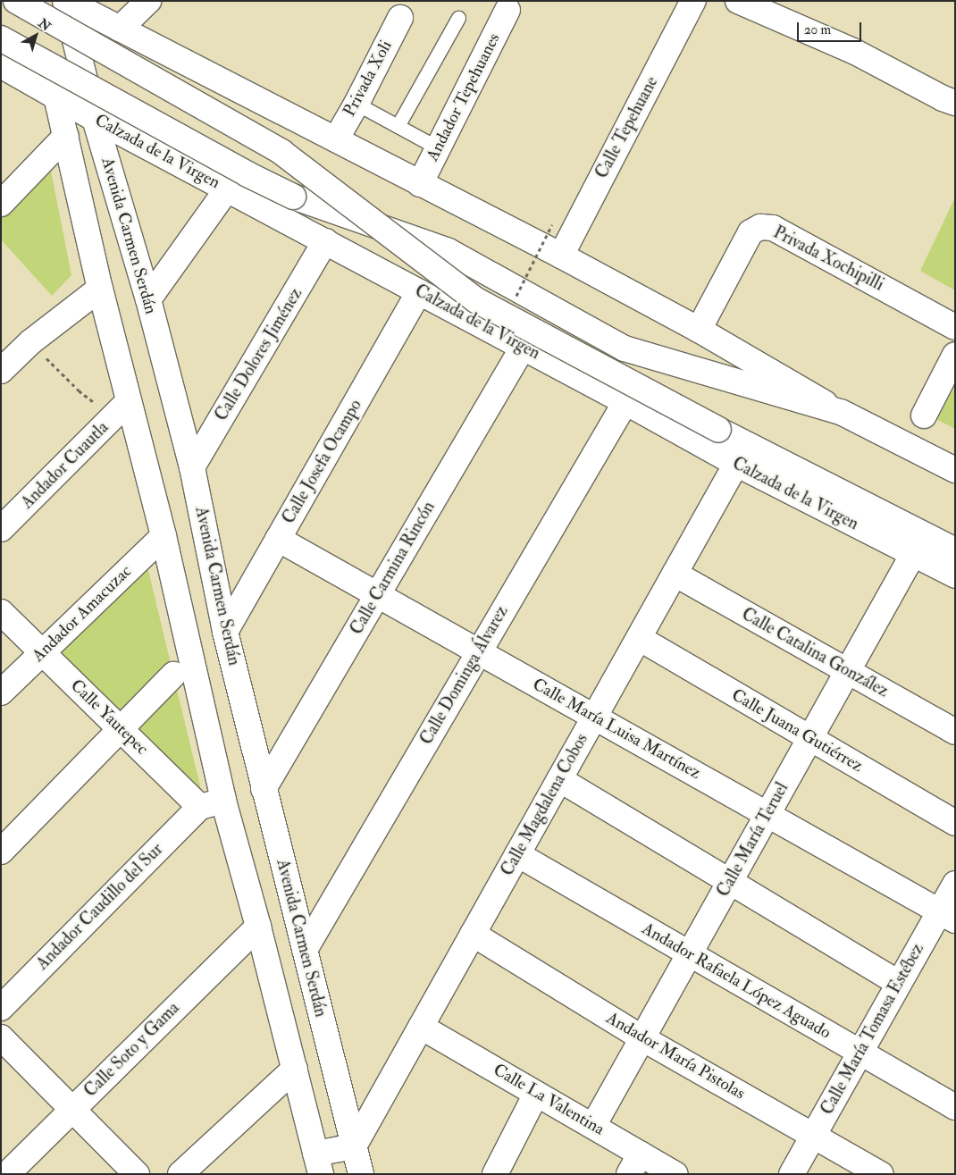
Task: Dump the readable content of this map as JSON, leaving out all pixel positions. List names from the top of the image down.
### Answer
{
  "streets": {
    "street": [
      "Privada Xoli",
      "Andador Tepehuanes",
      "Calle Tepehuane",
      "Calzada de la Virgen",
      "Avenida Carmen Serdán",
      "Privada Xochipilli",
      "Calle Dolores Jiménez",
      "Calle Josefa Ocampo",
      "Andador Cuautla",
      "Calle Carmina Rincón",
      "Andador Amacuzac",
      "Calle Catalina González",
      "Calle Dominga Álvarez",
      "Calle Yautepec",
      "Calle María Luisa Martínez",
      "Calle Juana Gutiérrez",
      "Calle Magdalena Cobos",
      "Calle María Teruel",
      "Andador Caudillo del Sur",
      "Andador Rafaela López Aguado",
      "Calle María Tomasa Estébez",
      "Calle Soto y Gama",
      "Andador María Pistolas",
      "Calle La Valentina"
    ]
  },
  "crossings": [
    ["Privada Xoli", "Calzada de la Virgen"],
    ["Andador Tepehuanes", "Calzada de la Virgen"],
    ["Calle Tepehuane", "Calzada de la Virgen"],
    ["Calzada de la Virgen", "Avenida Carmen Serdán"],
    ["Calzada de la Virgen", "Privada Xochipilli"],
    ["Calzada de la Virgen", "Calle Dolores Jiménez"],
    ["Calzada de la Virgen", "Calle Josefa Ocampo"],
    ["Calzada de la Virgen", "Calle Carmina Rincón"],
    ["Calzada de la Virgen", "Calle Dominga Álvarez"],
    ["Calzada de la Virgen", "Calle Magdalena Cobos"],
    ["Calzada de la Virgen", "Calle María Teruel"],
    ["Avenida Carmen Serdán", "Calle Dolores Jiménez"],
    ["Avenida Carmen Serdán", "Calle Josefa Ocampo"],
    ["Avenida Carmen Serdán", "Andador Cuautla"],
    ["Avenida Carmen Serdán", "Calle Carmina Rincón"],
    ["Avenida Carmen Serdán", "Andador Amacuzac"],
    ["Avenida Carmen Serdán", "Calle Dominga Álvarez"],
    ["Avenida Carmen Serdán", "Calle Magdalena Cobos"],
    ["Avenida Carmen Serdán", "Calle Soto y Gama"],
    ["Calle Josefa Ocampo", "Calle María Luisa Martínez"],
    ["Calle Carmina Rincón", "Calle María Luisa Martínez"],
    ["Andador Amacuzac", "Calle Yautepec"],
    ["Calle Catalina González", "Calle Magdalena Cobos"],
    ["Calle Catalina González", "Calle María Teruel"],
    ["Calle Dominga Álvarez", "Calle María Luisa Martínez"],
    ["Calle Yautepec", "Andador Caudillo del Sur"],
    ["Calle María Luisa Martínez", "Calle Magdalena Cobos"],
    ["Calle María Luisa Martínez", "Calle María Teruel"],
    ["Calle María Luisa Martínez", "Calle María Tomasa Estébez"],
    ["Calle Juana Gutiérrez", "Calle Magdalena Cobos"],
    ["Calle Juana Gutiérrez", "Calle María Teruel"],
    ["Calle Magdalena Cobos", "Andador Rafaela López Aguado"],
    ["Calle Magdalena Cobos", "Andador María Pistolas"],
    ["Calle Magdalena Cobos", "Calle La Valentina"],
    ["Calle María Teruel", "Andador Rafaela López Aguado"],
    ["Calle María Teruel", "Andador María Pistolas"],
    ["Calle María Teruel", "Calle La Valentina"],
    ["Andador Rafaela López Aguado", "Calle María Tomasa Estébez"],
    ["Calle María Tomasa Estébez", "Andador María Pistolas"]
  ],
  "scale_bar": "20 m",
  "north": "top right"
}
